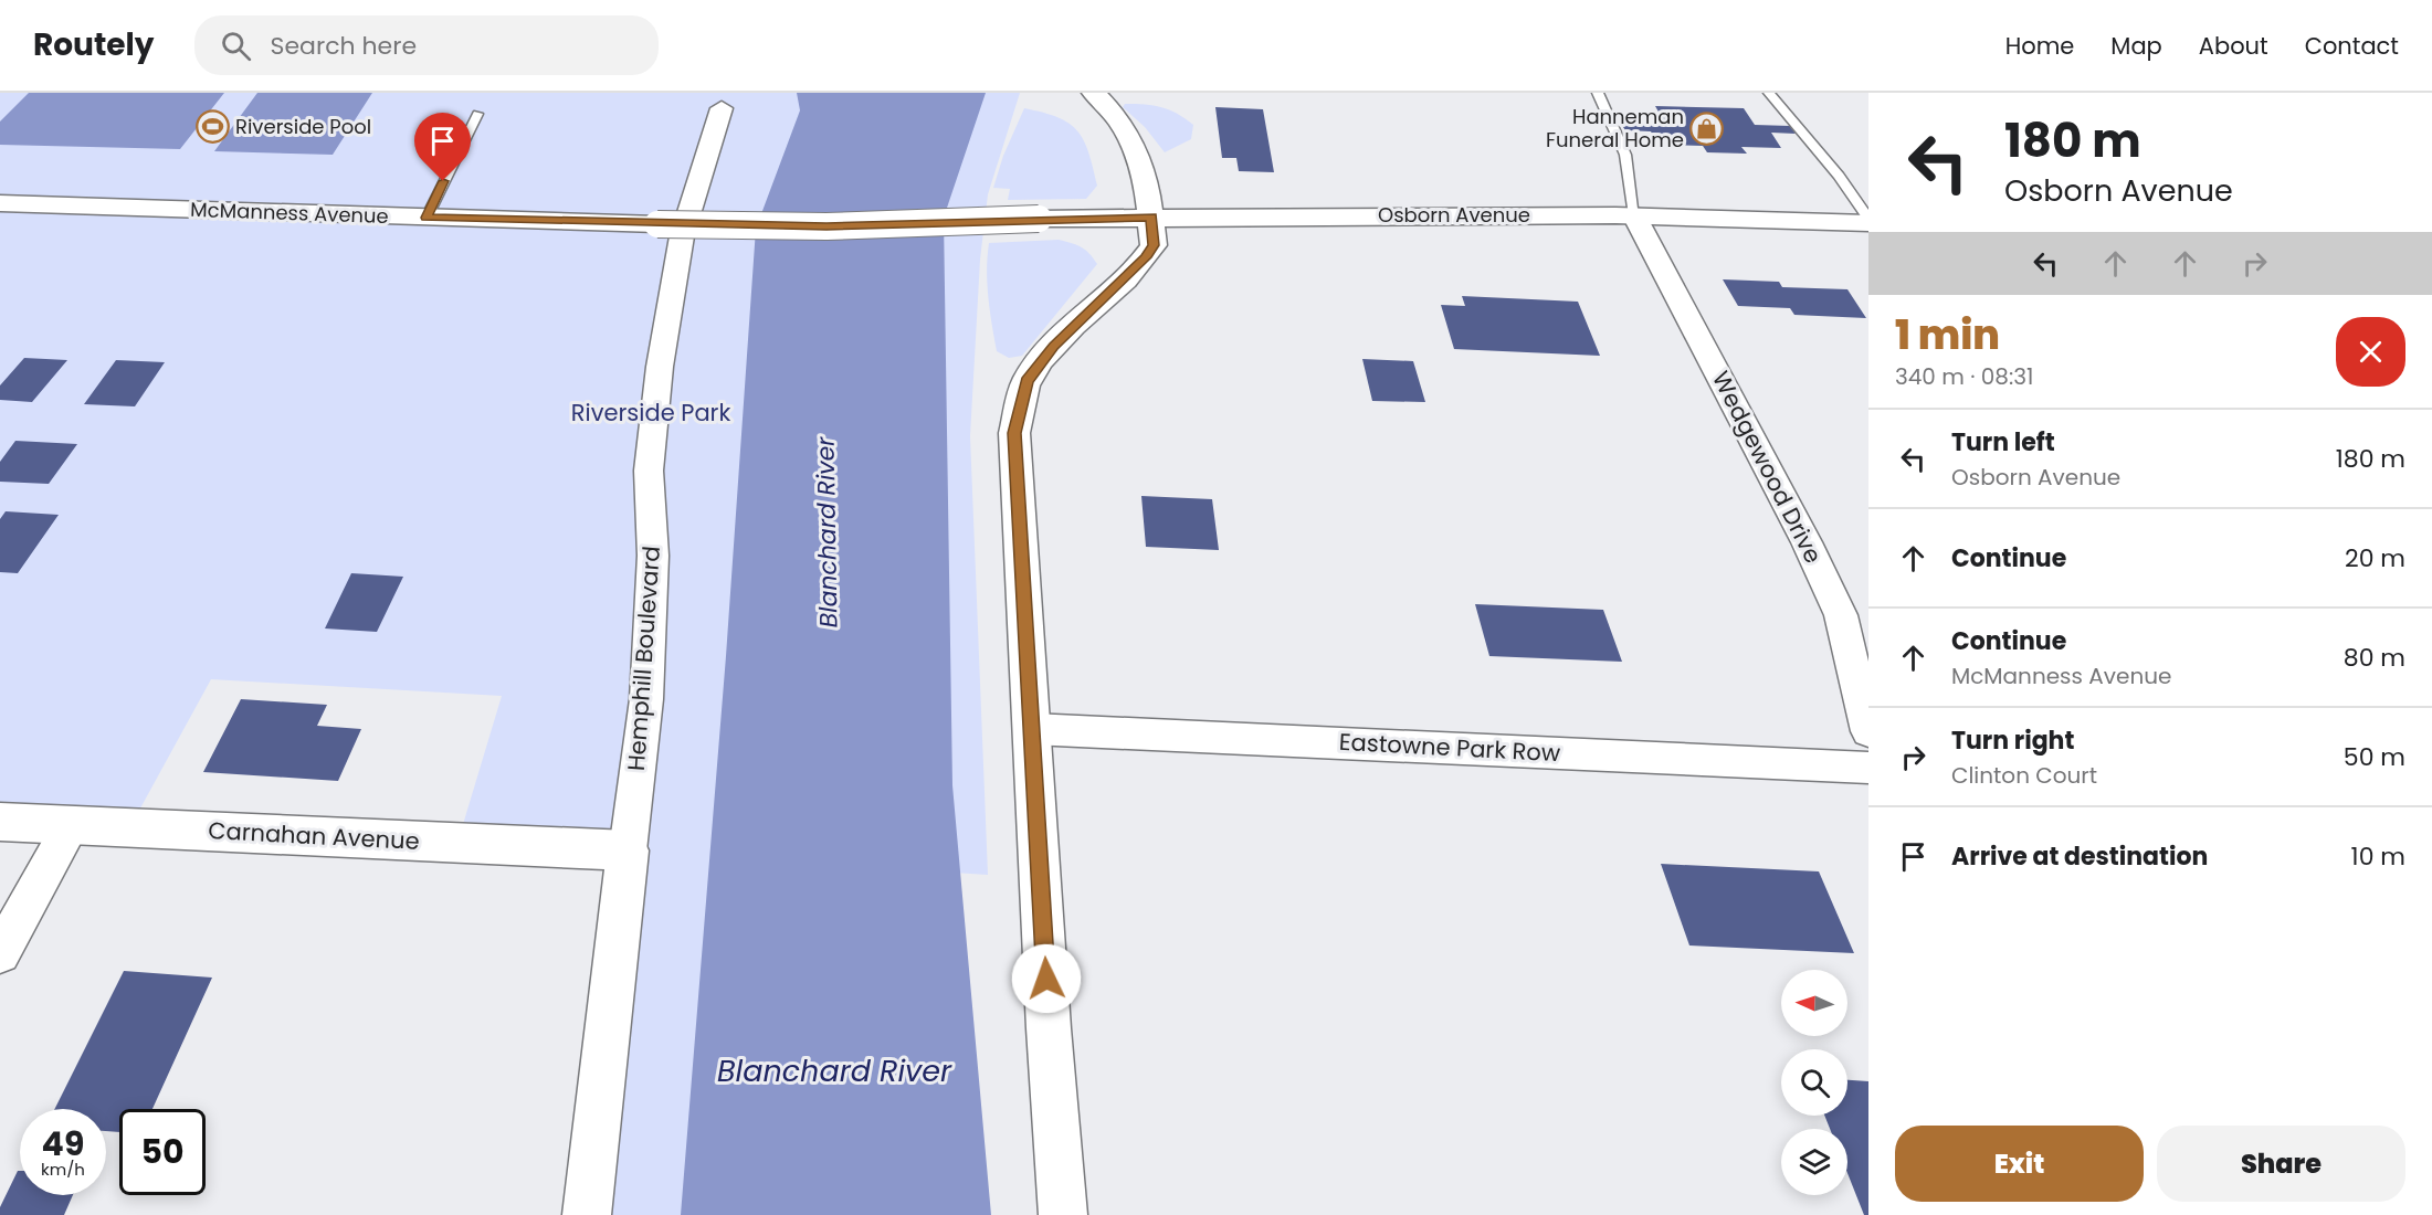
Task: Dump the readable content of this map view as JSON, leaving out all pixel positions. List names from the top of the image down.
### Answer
{
  "streets": {
    "main road": [
      "McManness Avenue",
      "Osborn Avenue",
      "Hemphill Boulevard",
      "Carnahan Avenue"
    ],
    "street": ["Wedgewood Drive", "Eastowne Park Row"]
  },
  "crossings": [
    ["McManness Avenue", "Osborn Avenue"],
    ["Osborn Avenue", "Wedgewood Drive"],
    ["Hemphill Boulevard", "Carnahan Avenue"]
  ],
  "water": ["Blanchard River"],
  "parks": ["Riverside Park"],
  "places": {
    "sports": ["Riverside Pool"],
    "shop": ["Hanneman Funeral Home"]
  },
  "north": "left",
  "page": {
    "header": "Routely",
    "search": "Search here",
    "nav": [
      "Home",
      "Map",
      "About",
      "Contact"
    ],
    "turn": ["180 m", "Osborn Avenue"],
    "heading": ["1 min", "340 m · 08:31"],
    "list": [
      {
        "name": "Turn left",
        "note": "Osborn Avenue",
        "value": "180 m"
      },
      {
        "name": "Continue",
        "value": "20 m"
      },
      {
        "name": "Continue",
        "note": "McManness Avenue",
        "value": "80 m"
      },
      {
        "name": "Turn right",
        "note": "Clinton Court",
        "value": "50 m"
      },
      {
        "name": "Arrive at destination",
        "value": "10 m"
      }
    ],
    "speed": "49 km/h",
    "limit": "50",
    "buttons": ["Exit", "Share"]
  }
}
